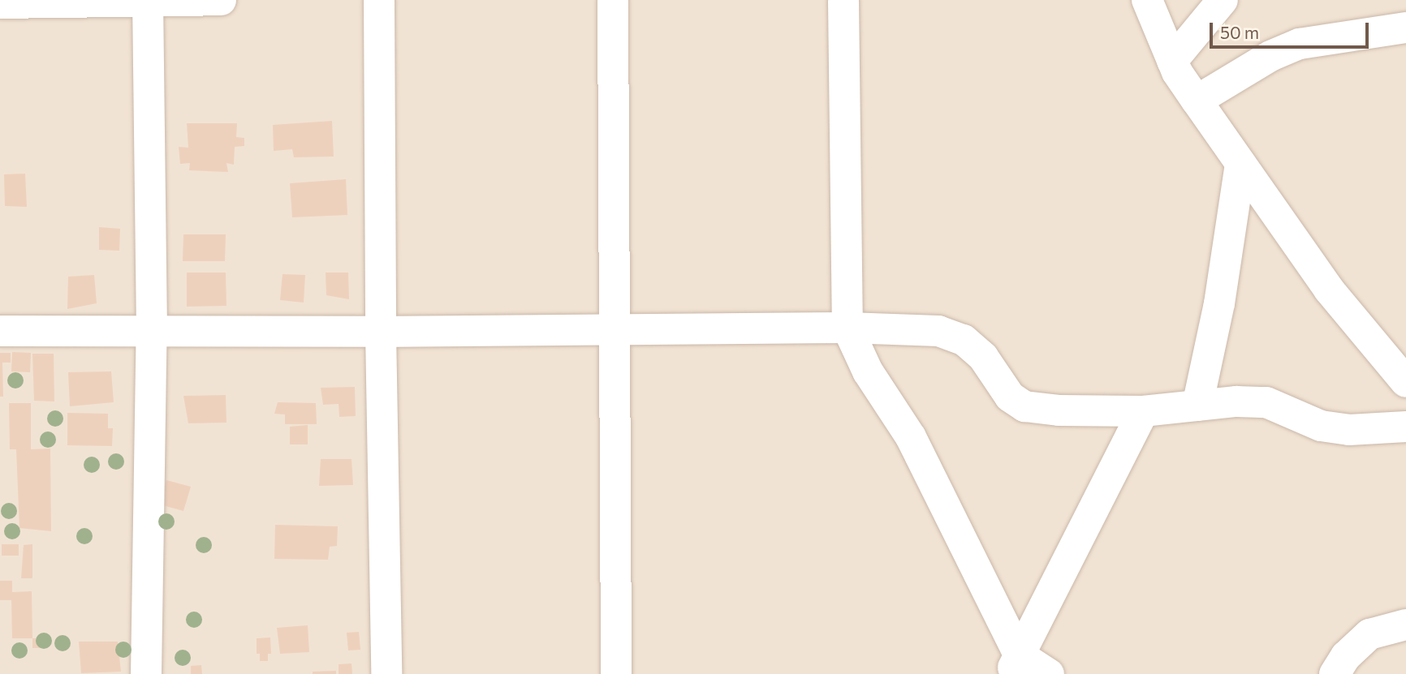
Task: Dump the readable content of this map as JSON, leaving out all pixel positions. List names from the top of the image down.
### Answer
{
  "scale_bar": "50 m"
}
